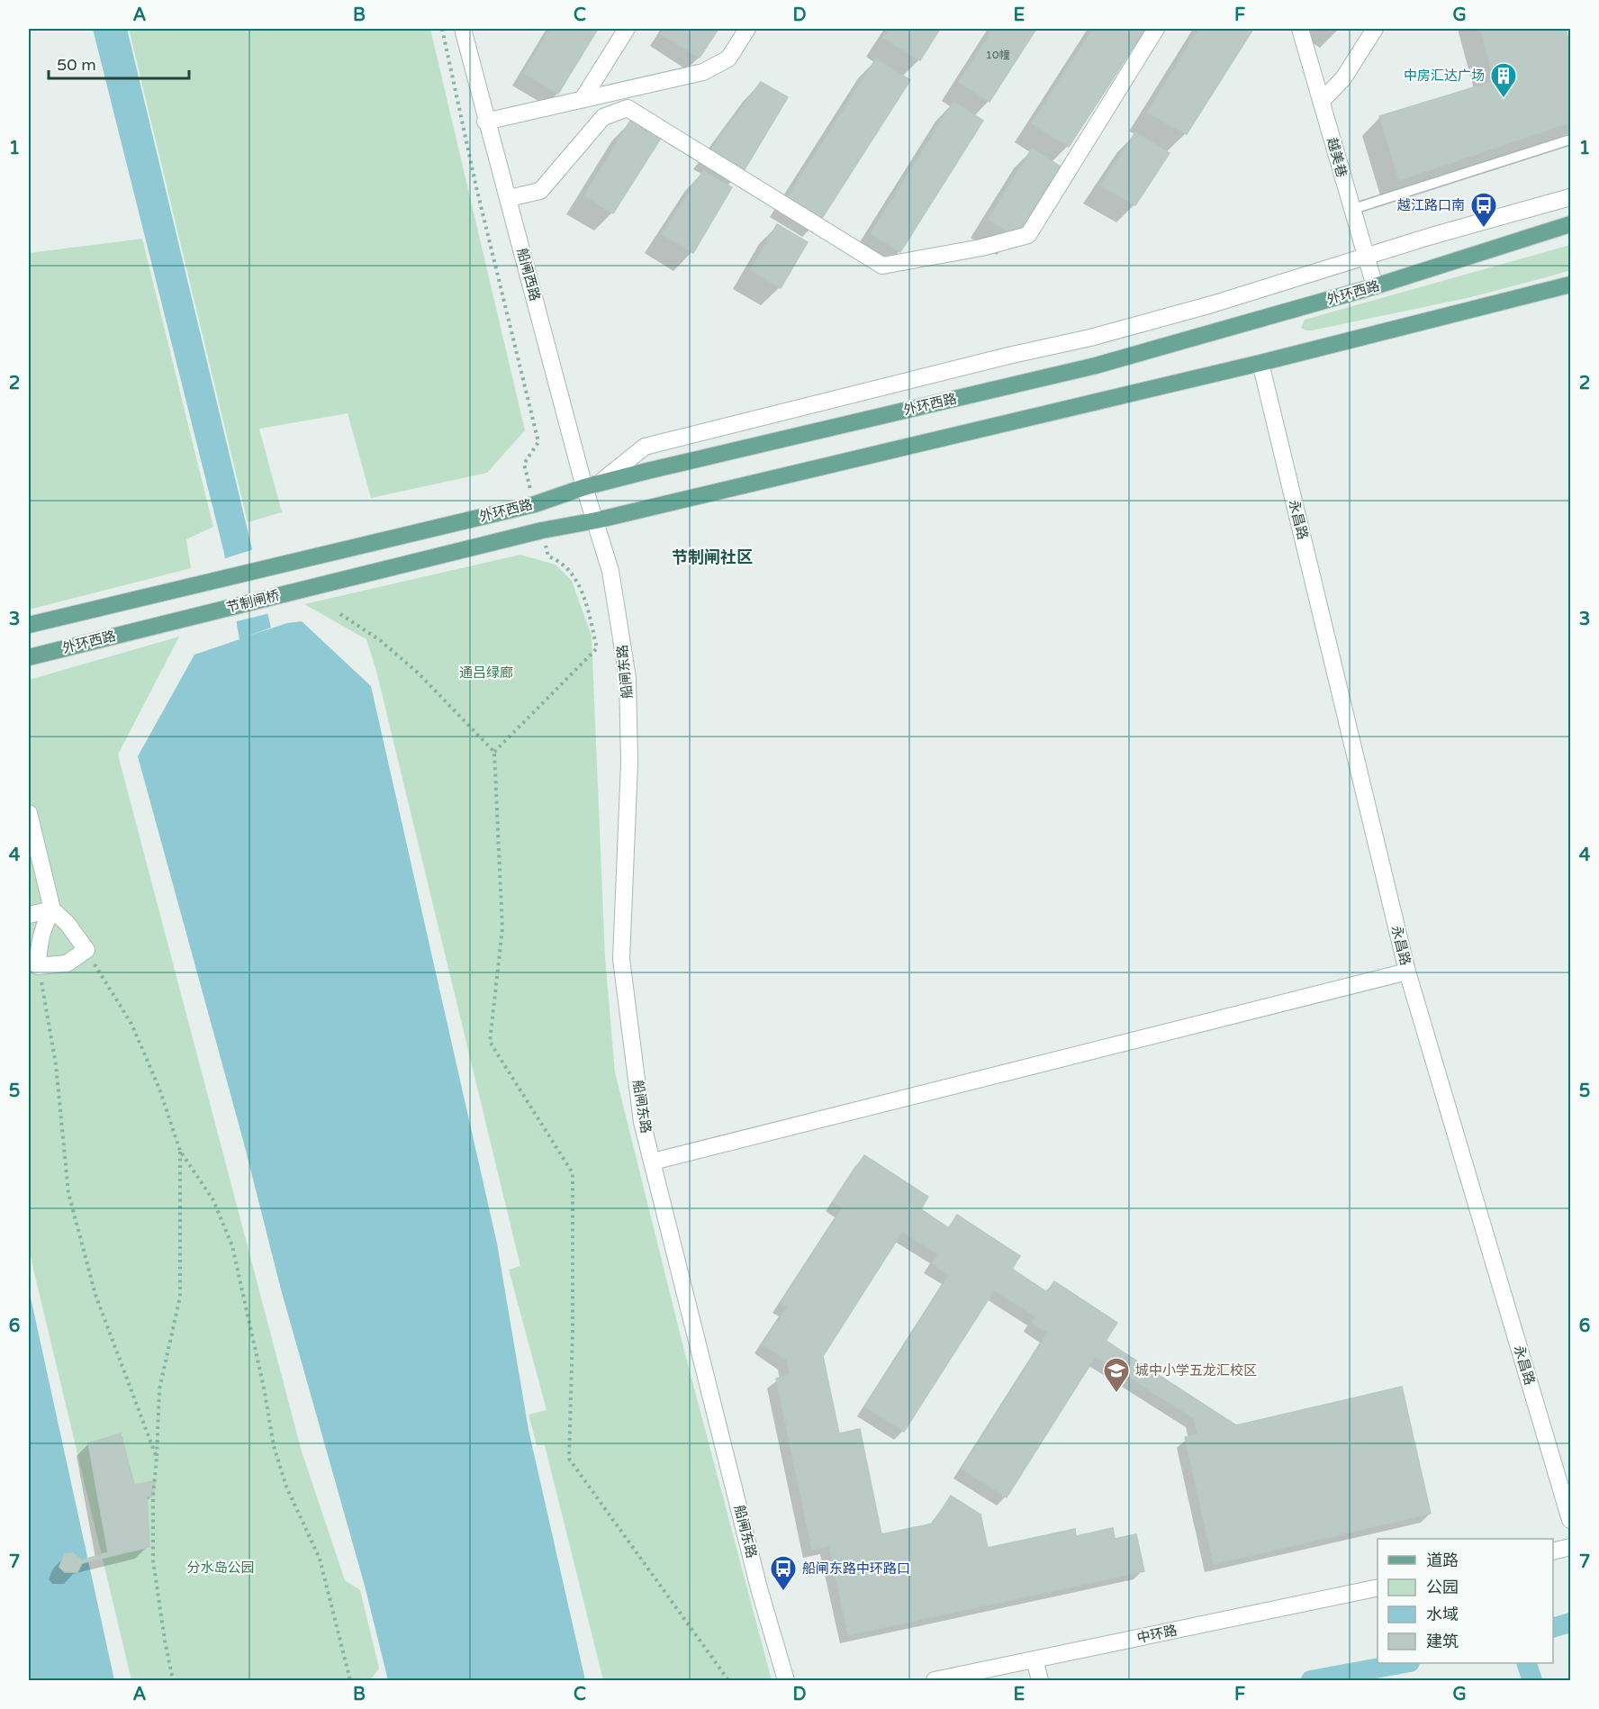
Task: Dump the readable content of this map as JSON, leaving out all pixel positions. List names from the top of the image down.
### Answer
{
  "streets": {
    "main road": ["外环西路", "节制闸桥"],
    "street": [
      "越美巷",
      "船闸西路",
      "永昌路",
      "船闸东路",
      "中环路"
    ]
  },
  "crossings": [
    ["越美巷", "外环西路"],
    ["船闸西路", "外环西路"],
    ["船闸西路", "船闸东路"],
    ["外环西路", "永昌路"],
    ["外环西路", "节制闸桥"],
    ["外环西路", "船闸东路"]
  ],
  "districts": ["节制闸社区"],
  "parks": ["通吕绿廊", "分水岛公园"],
  "places": {
    "building": ["中房汇达广场"],
    "bus stop": ["越江路口南", "船闸东路中环路口"],
    "school or university": ["城中小学五龙汇校区"]
  },
  "house_numbers": ["10幢"],
  "legend": [
    "道路",
    "公园",
    "水域",
    "建筑"
  ],
  "scale_bar": "50 m",
  "grid": {
    "columns": [
      "A",
      "B",
      "C",
      "D",
      "E",
      "F",
      "G"
    ],
    "rows": [
      "1",
      "2",
      "3",
      "4",
      "5",
      "6",
      "7"
    ]
  }
}
